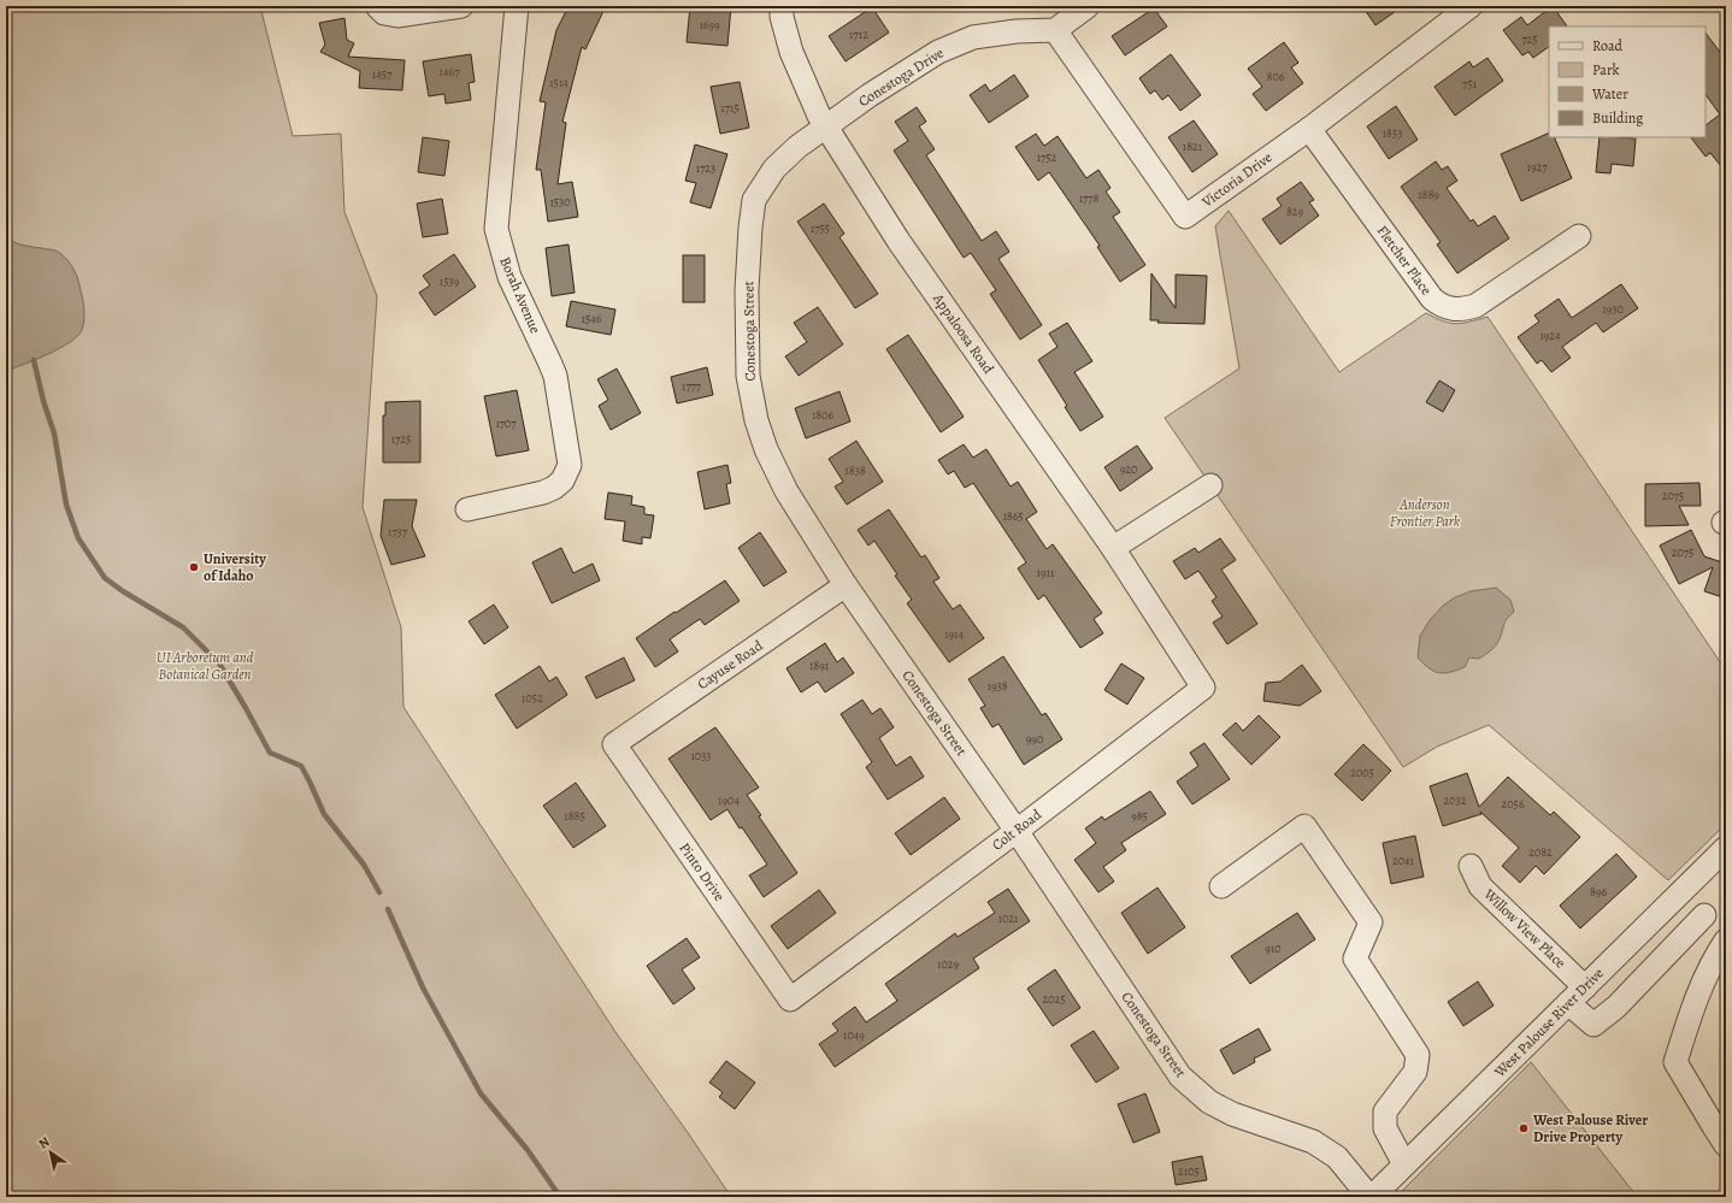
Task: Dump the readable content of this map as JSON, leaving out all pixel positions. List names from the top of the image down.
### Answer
{
  "streets": {
    "street": [
      "Conestoga Drive",
      "Victoria Drive",
      "Fletcher Place",
      "Borah Avenue",
      "Conestoga Street",
      "Appaloosa Road",
      "Cayuse Road",
      "Colt Road",
      "Pinto Drive",
      "Willow View Place",
      "West Palouse River Drive"
    ]
  },
  "crossings": [
    ["Conestoga Drive", "Victoria Drive"],
    ["Conestoga Drive", "Conestoga Street"],
    ["Conestoga Drive", "Appaloosa Road"],
    ["Victoria Drive", "Fletcher Place"],
    ["Conestoga Street", "Appaloosa Road"],
    ["Conestoga Street", "Cayuse Road"],
    ["Conestoga Street", "Colt Road"],
    ["Conestoga Street", "West Palouse River Drive"],
    ["Appaloosa Road", "Colt Road"],
    ["Cayuse Road", "Pinto Drive"],
    ["Colt Road", "Pinto Drive"],
    ["Willow View Place", "West Palouse River Drive"]
  ],
  "parks": ["Anderson Frontier Park", "UI Arboretum and Botanical Garden"],
  "places": ["University of Idaho", "West Palouse River Drive Property"],
  "house_numbers": [
    "1699",
    "1712",
    "725",
    "1467",
    "1457",
    "806",
    "1514",
    "751",
    "1715",
    "1853",
    "1821",
    "1752",
    "1927",
    "1723",
    "1889",
    "1778",
    "1530",
    "829",
    "1755",
    "1539",
    "1930",
    "1546",
    "1924",
    "1777",
    "1806",
    "1707",
    "1725",
    "920",
    "1838",
    "2075",
    "1865",
    "1737",
    "2075",
    "1911",
    "1914",
    "1891",
    "1938",
    "1052",
    "990",
    "1033",
    "2005",
    "1904",
    "2032",
    "2056",
    "1885",
    "985",
    "2082",
    "2041",
    "896",
    "1021",
    "910",
    "1029",
    "2025",
    "1049",
    "2105"
  ],
  "legend": [
    "Road",
    "Park",
    "Water",
    "Building"
  ],
  "north": "top left"
}
